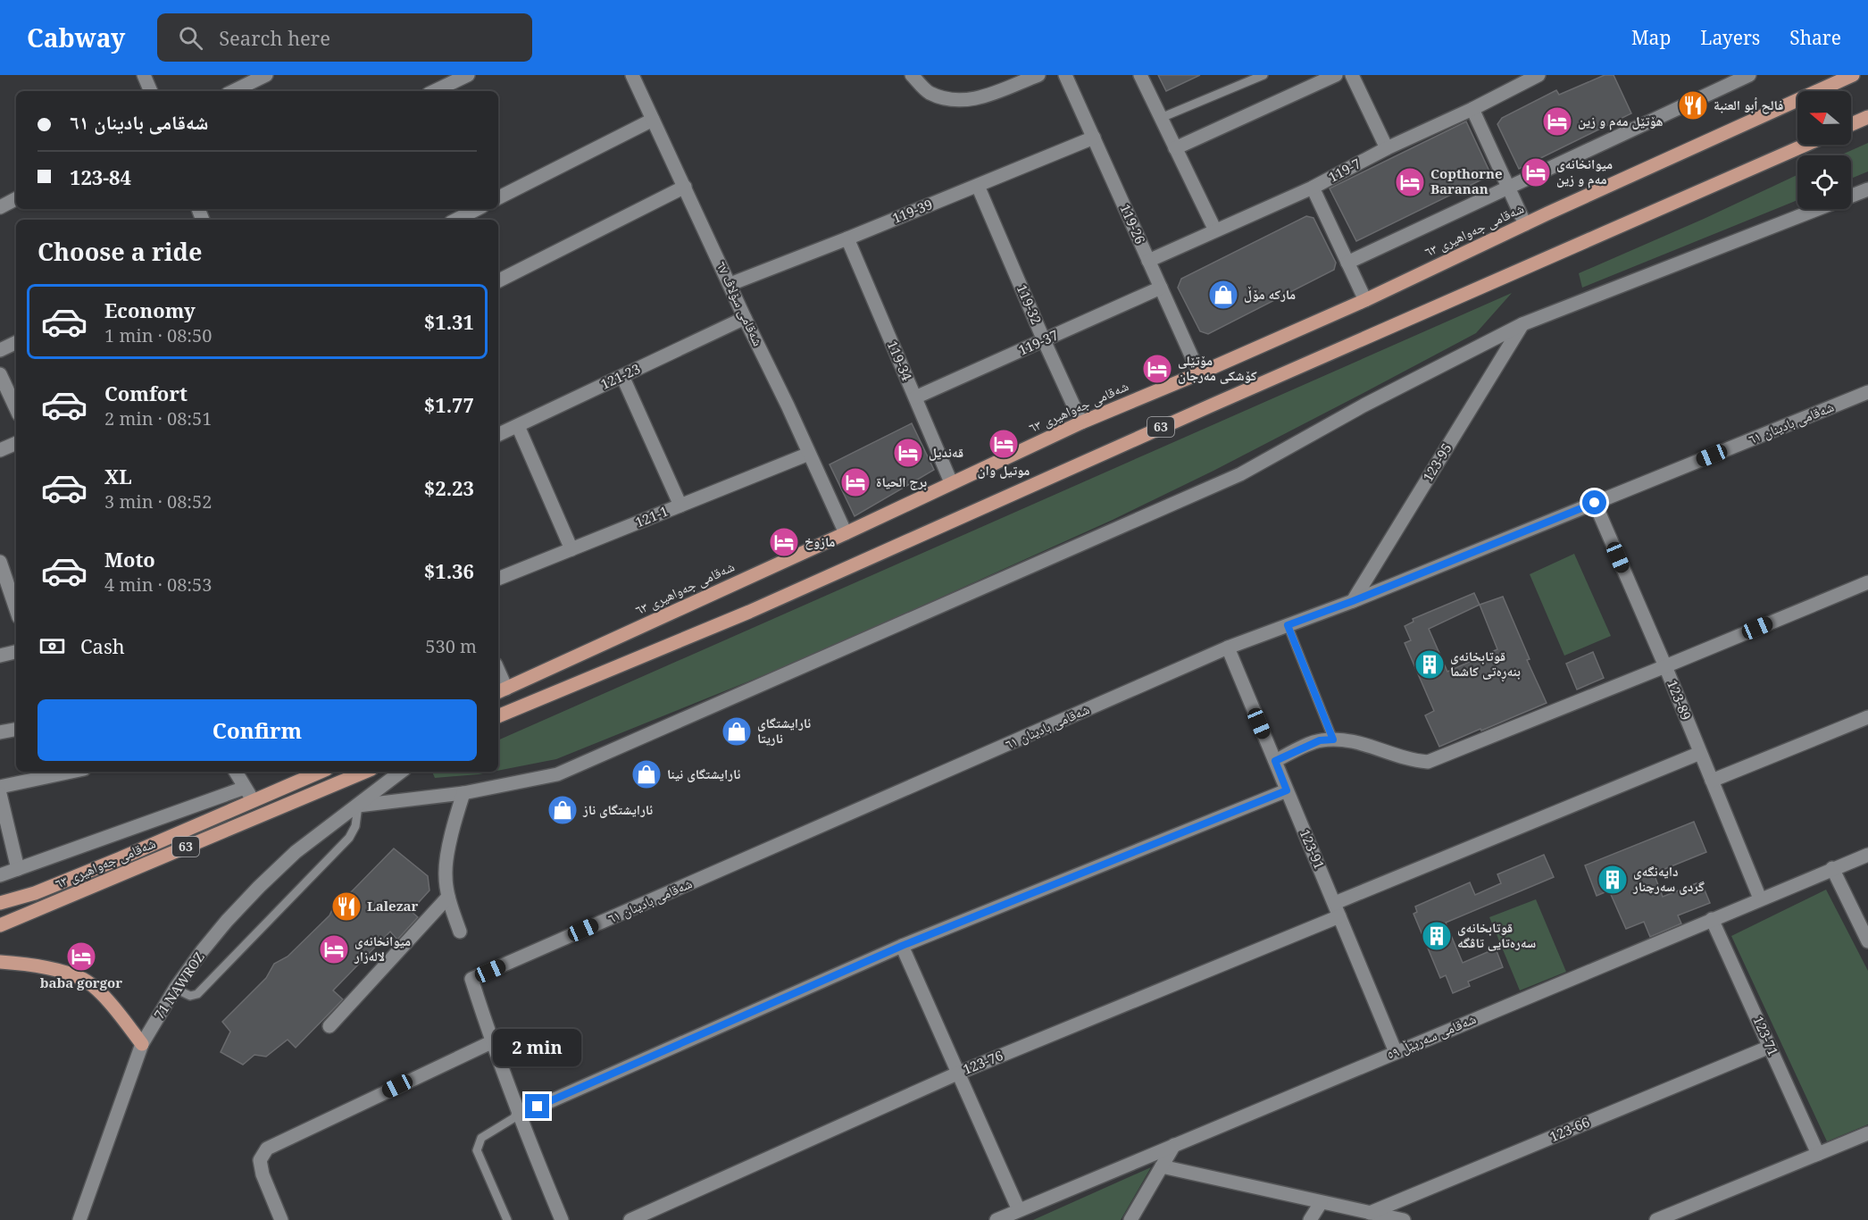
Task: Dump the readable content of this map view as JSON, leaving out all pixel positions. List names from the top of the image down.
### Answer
{
  "streets": {
    "main road": ["شەقامی جەواهیری ٦٣", "63"],
    "street": [
      "119-7",
      "119-39",
      "119-26",
      "شەقامی سۆلاڤ ٦٧",
      "119-32",
      "119-37",
      "119-34",
      "121-23",
      "شەقامی بادینان ٦١",
      "123-95",
      "121-1",
      "123-89",
      "123-91",
      "71 NAWROZ",
      "123-71",
      "شەقامی سەرپێڵ ٥٩",
      "123-76",
      "123-66"
    ]
  },
  "crossings": [
    ["119-7", "119-26"],
    ["119-39", "119-26"],
    ["119-39", "شەقامی سۆلاڤ ٦٧"],
    ["119-39", "119-32"],
    ["119-39", "119-34"],
    ["119-26", "شەقامی جەواهیری ٦٣"],
    ["119-26", "119-37"],
    ["شەقامی جەواهیری ٦٣", "شەقامی سۆلاڤ ٦٧"],
    ["شەقامی جەواهیری ٦٣", "119-32"],
    ["شەقامی جەواهیری ٦٣", "119-34"],
    ["شەقامی سۆلاڤ ٦٧", "121-23"],
    ["شەقامی سۆلاڤ ٦٧", "121-1"],
    ["119-32", "119-37"],
    ["119-37", "119-34"],
    ["شەقامی بادینان ٦١", "123-95"],
    ["شەقامی بادینان ٦١", "123-89"],
    ["شەقامی بادینان ٦١", "123-91"],
    ["123-89", "شەقامی سەرپێڵ ٥٩"],
    ["123-89", "123-76"],
    ["123-91", "شەقامی سەرپێڵ ٥٩"],
    ["123-91", "123-76"],
    ["123-71", "شەقامی سەرپێڵ ٥٩"],
    ["123-71", "123-66"]
  ],
  "places": {
    "restaurant": ["فالح أبو العنبة", "Lalezar"],
    "hotel": [
      "هۆتێل مەم و زین",
      "میوانخانەی مەم و زین",
      "Copthorne Baranan",
      "مۆتێلی کۆشکی مەرجان",
      "موتيل وان",
      "قەندیل",
      "برج الحياة",
      "مازوخ",
      "میوانخانەی لالەزار",
      "baba gorgor"
    ],
    "shop": [
      "مارکە مۆڵ",
      "ئارایشتگای ناریتا",
      "ئارایشتگای نینا",
      "ئارایشتگای ناز"
    ],
    "building": ["قوتابخانەی بنەڕەتی کاشما", "دایەنگەی گردی سەرچنار", "قوتابخانەی سەرەتایی تاڤگە"]
  },
  "north": "left",
  "page": {
    "header": "Cabway",
    "search": "Search here",
    "nav": ["Map", "Layers", "Share"],
    "banner": ["شەقامی بادینان ٦١", "123-84"],
    "heading": "Choose a ride",
    "list": [
      {
        "name": "Economy",
        "note": "1 min · 08:50",
        "value": "$1.31"
      },
      {
        "name": "Comfort",
        "note": "2 min · 08:51",
        "value": "$1.77"
      },
      {
        "name": "XL",
        "note": "3 min · 08:52",
        "value": "$2.23"
      },
      {
        "name": "Moto",
        "note": "4 min · 08:53",
        "value": "$1.36"
      }
    ],
    "pay": ["Cash", "530 m"],
    "buttons": "Confirm",
    "bubble": "2 min"
  }
}
